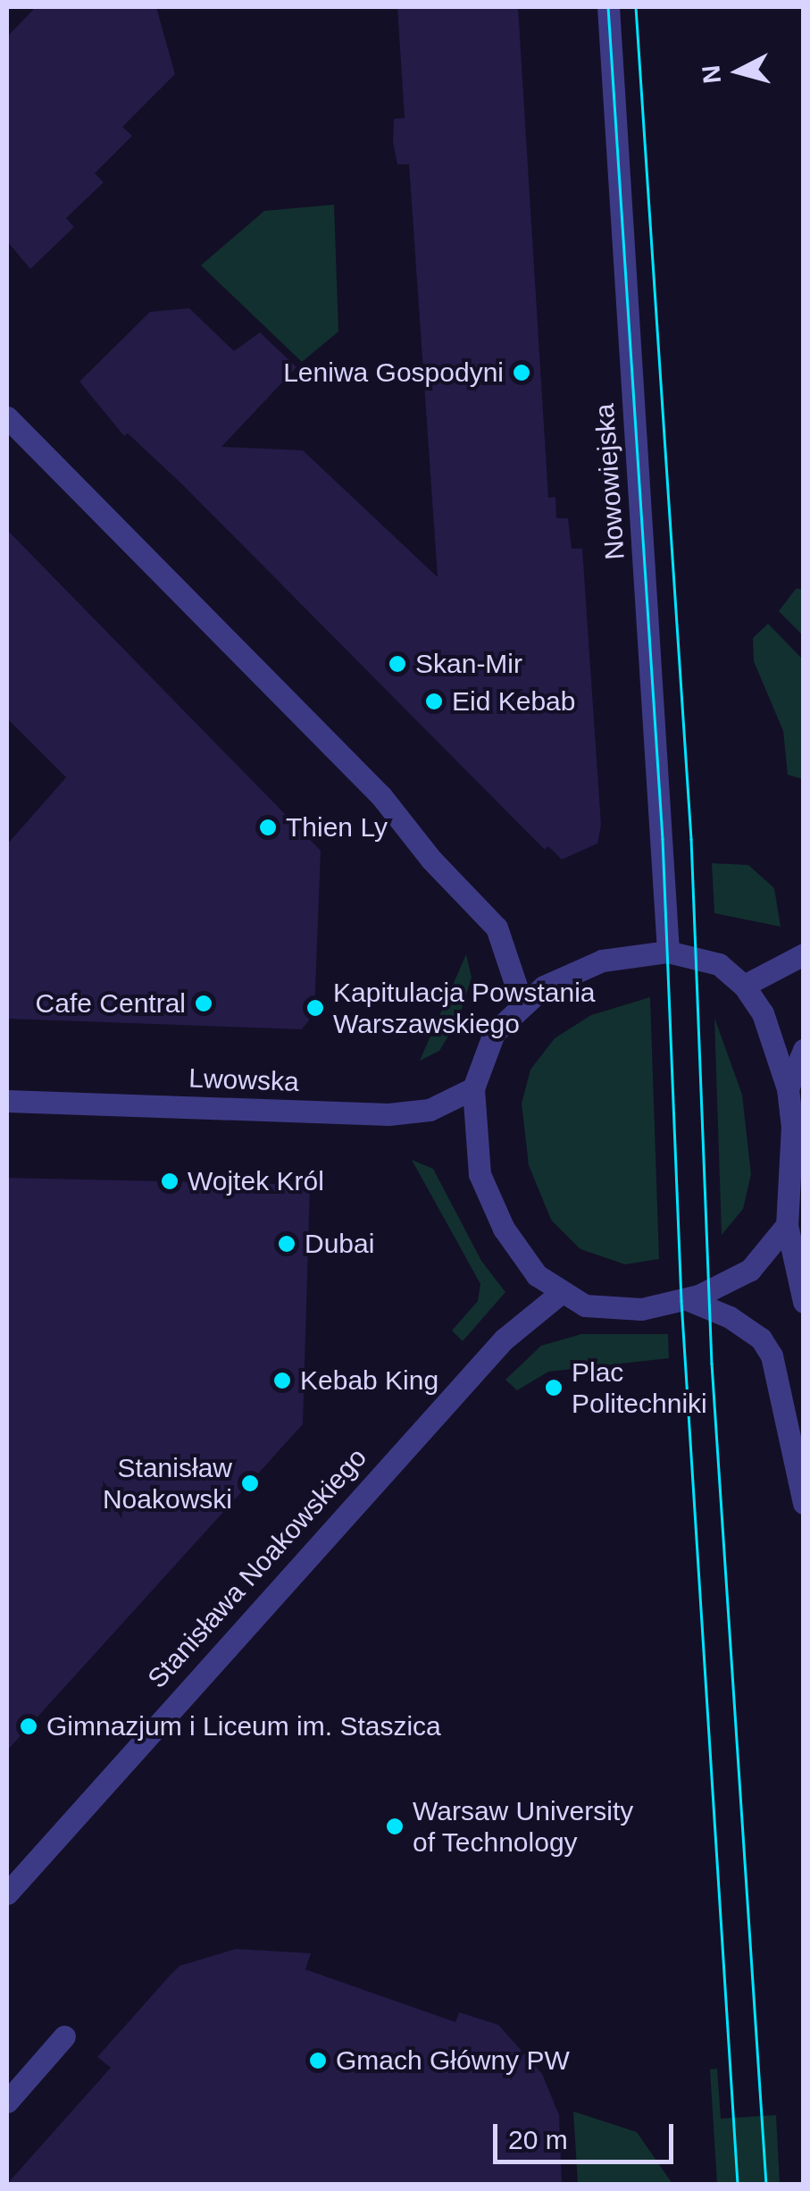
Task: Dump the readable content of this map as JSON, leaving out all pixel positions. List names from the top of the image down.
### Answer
{
  "streets": {
    "street": ["Nowowiejska", "Lwowska", "Stanisława Noakowskiego"]
  },
  "places": [
    "Leniwa Gospodyni",
    "Skan-Mir",
    "Eid Kebab",
    "Thien Ly",
    "Cafe Central",
    "Kapitulacja Powstania Warszawskiego",
    "Wojtek Król",
    "Dubai",
    "Kebab King",
    "Plac Politechniki",
    "Stanisław Noakowski",
    "Gimnazjum i Liceum im. Staszica",
    "Warsaw University of Technology",
    "Gmach Główny PW"
  ],
  "scale_bar": "20 m",
  "north": "left"
}
